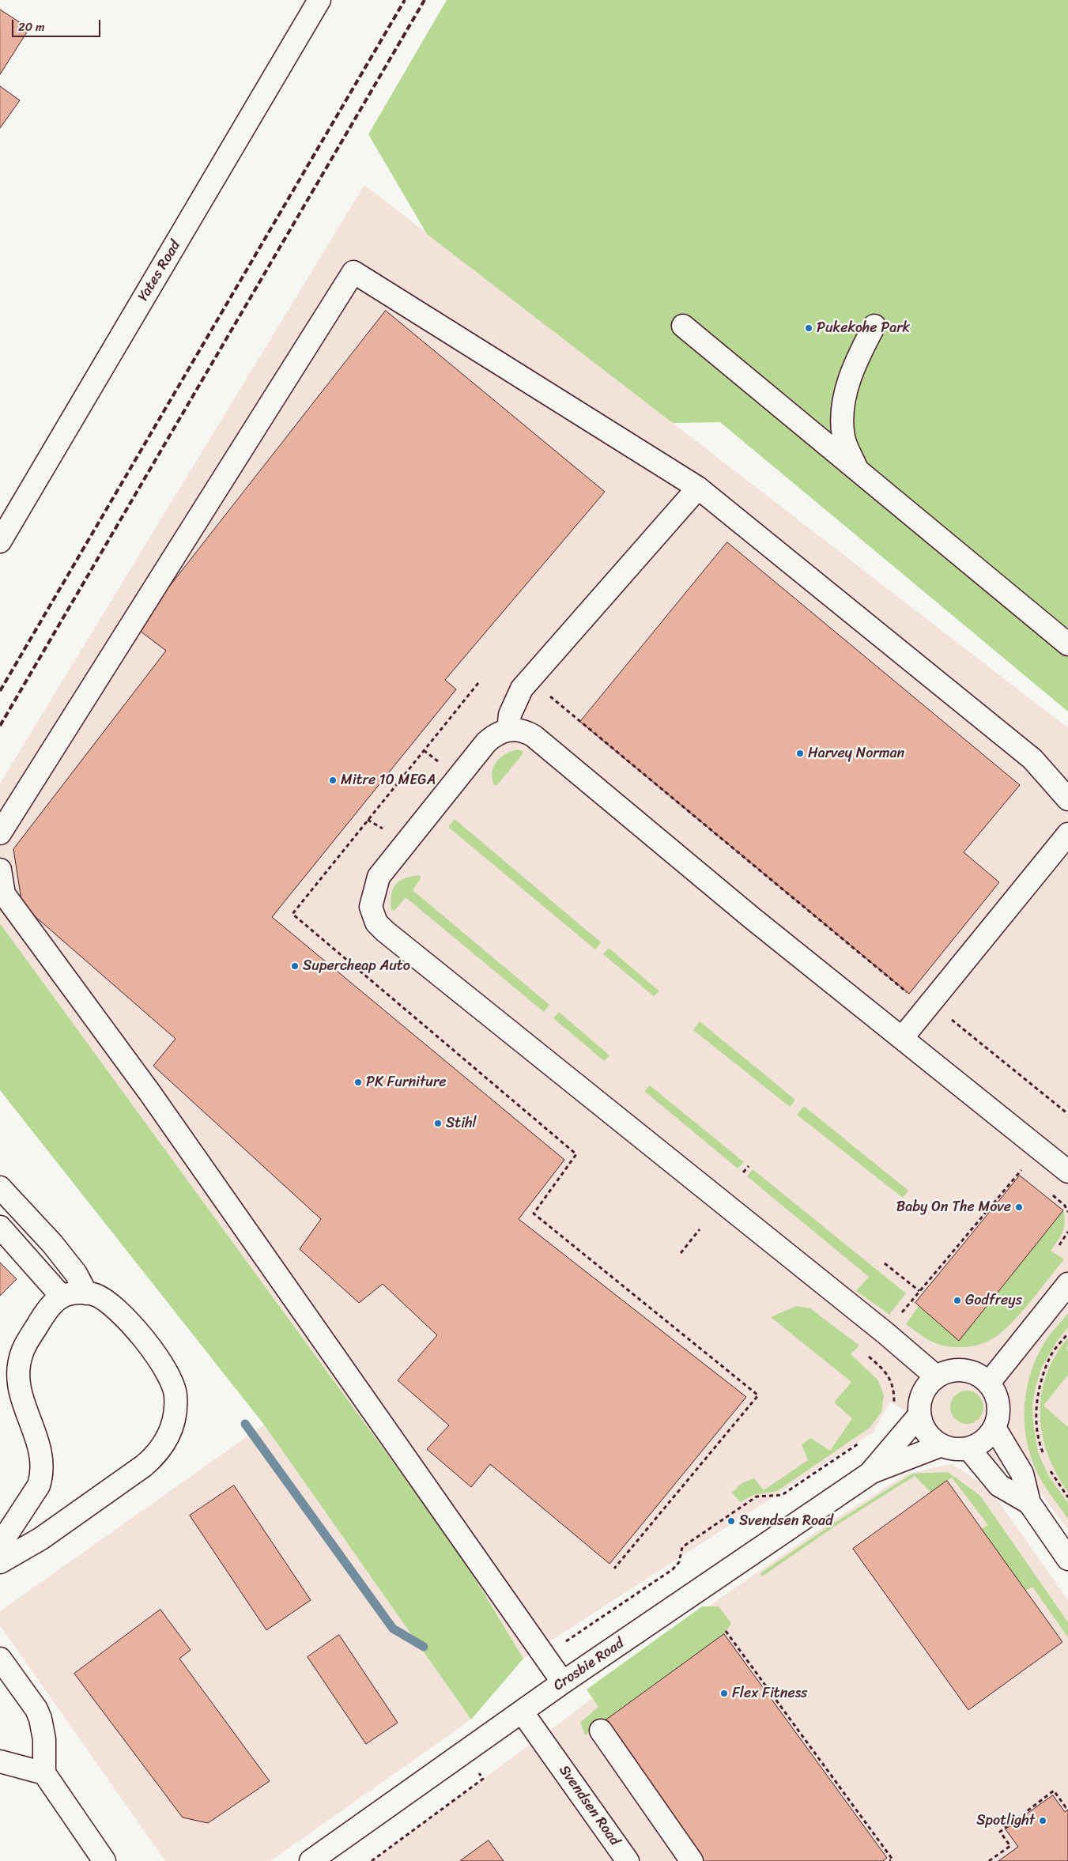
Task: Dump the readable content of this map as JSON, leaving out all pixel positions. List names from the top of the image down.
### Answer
{
  "streets": {
    "street": ["Yates Road", "Crosbie Road", "Svendsen Road"]
  },
  "crossings": [
    ["Crosbie Road", "Svendsen Road"]
  ],
  "places": [
    "Pukekohe Park",
    "Harvey Norman",
    "Mitre 10 MEGA",
    "Supercheap Auto",
    "PK Furniture",
    "Stihl",
    "Baby On The Move",
    "Godfreys",
    "Svendsen Road",
    "Flex Fitness",
    "Spotlight"
  ],
  "scale_bar": "20 m"
}
